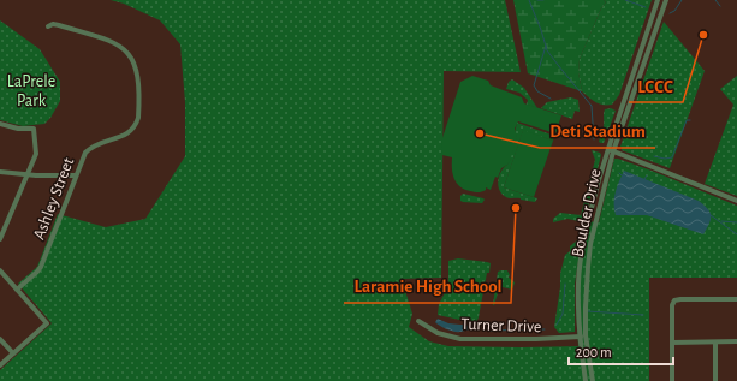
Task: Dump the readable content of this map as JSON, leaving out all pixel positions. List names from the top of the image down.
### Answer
{
  "streets": {
    "street": ["Ashley Street", "Boulder Drive", "Turner Drive"]
  },
  "crossings": [
    ["Boulder Drive", "Turner Drive"]
  ],
  "parks": ["LaPrele Park"],
  "places": ["LCCC", "Deti Stadium", "Laramie High School"],
  "scale_bar": "200 m"
}
